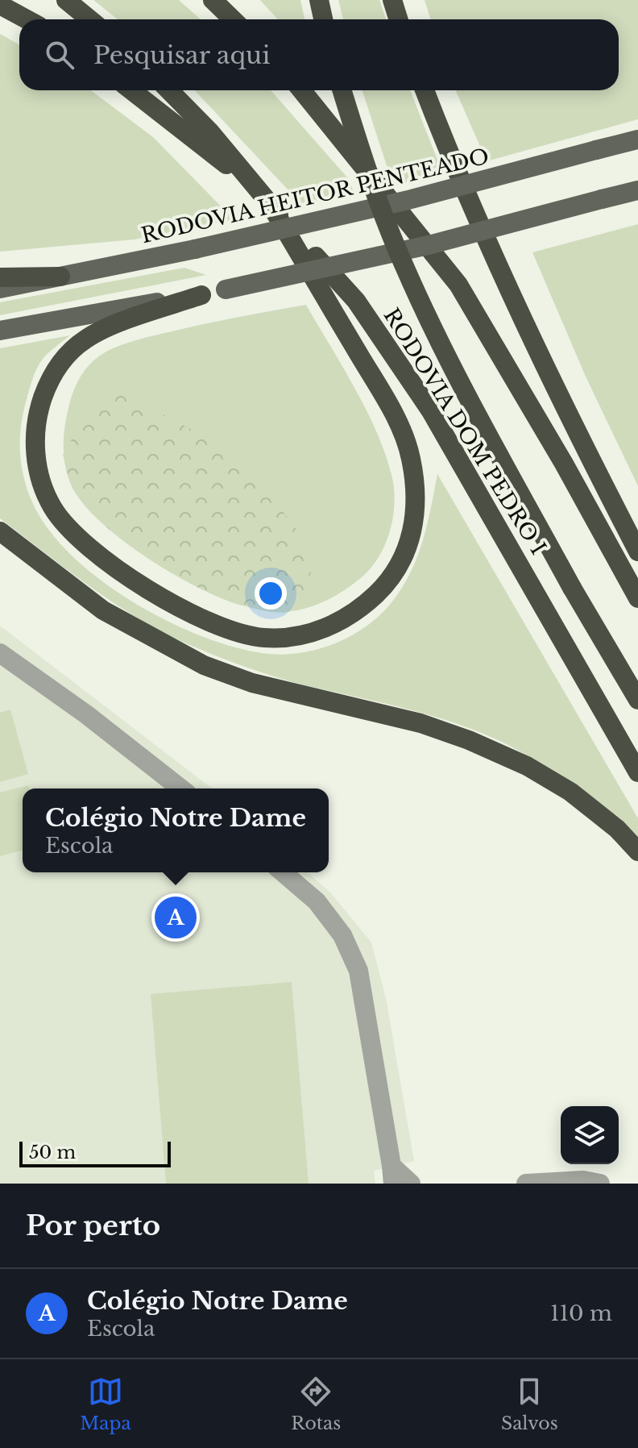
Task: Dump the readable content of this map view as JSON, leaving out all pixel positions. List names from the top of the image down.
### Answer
{
  "streets": {
    "highway": ["RODOVIA DOM PEDRO I"],
    "main road": ["RODOVIA HEITOR PENTEADO"]
  },
  "scale_bar": "50 m",
  "page": {
    "search": "Pesquisar aqui",
    "popup": ["Colégio Notre Dame", "Escola"],
    "pins": "A",
    "scale": "50 m",
    "heading": "Por perto",
    "list": [
      {
        "mark": "A",
        "name": "Colégio Notre Dame",
        "note": "Escola",
        "value": "110 m"
      }
    ],
    "nav": ["Mapa", "Rotas", "Salvos"]
  }
}
